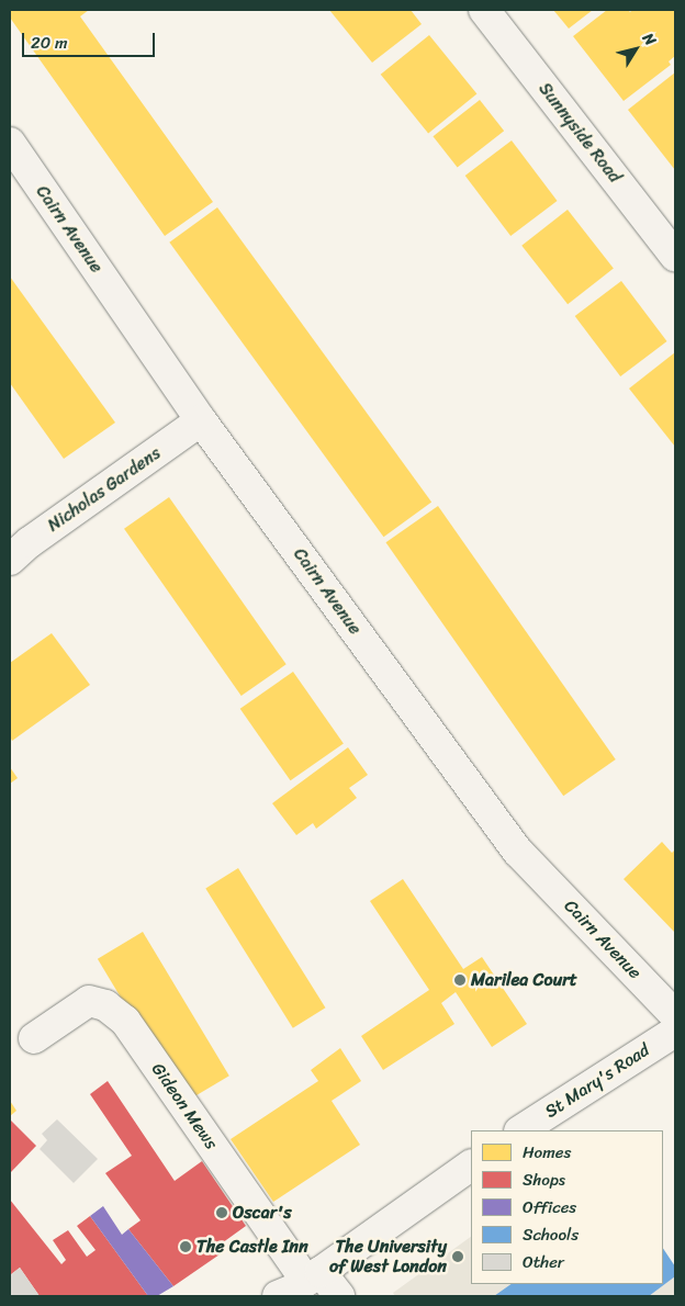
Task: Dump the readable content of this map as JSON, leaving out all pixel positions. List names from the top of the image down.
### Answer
{
  "streets": {
    "street": [
      "Sunnyside Road",
      "Cairn Avenue",
      "Nicholas Gardens",
      "St Mary's Road",
      "Gideon Mews"
    ]
  },
  "crossings": [
    ["Cairn Avenue", "Nicholas Gardens"]
  ],
  "places": [
    "Marilea Court",
    "Oscar's",
    "The Castle Inn",
    "The University of West London"
  ],
  "legend": [
    "Homes",
    "Shops",
    "Offices",
    "Schools",
    "Other"
  ],
  "scale_bar": "20 m",
  "north": "top right"
}
